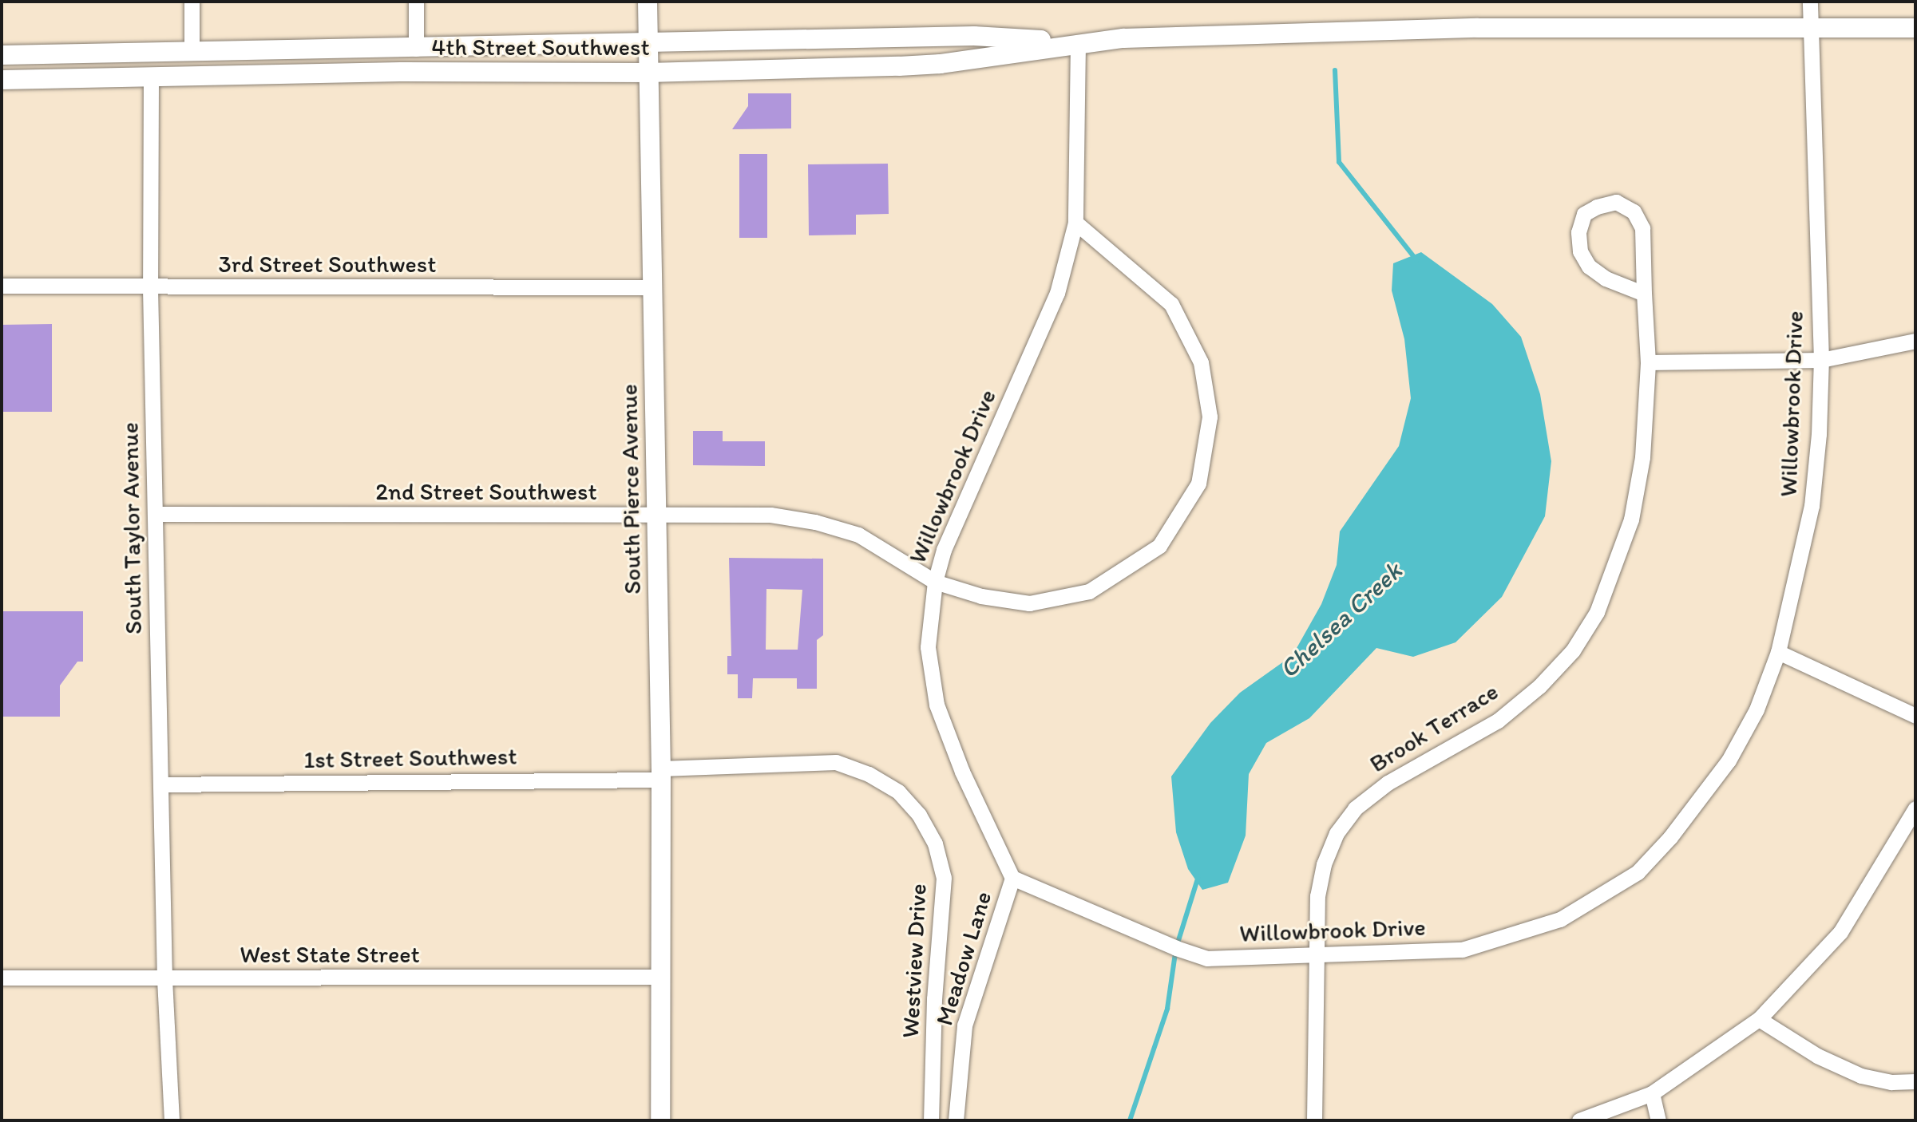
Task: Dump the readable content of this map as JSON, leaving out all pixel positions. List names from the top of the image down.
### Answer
{
  "streets": {
    "main road": ["4th Street Southwest", "South Pierce Avenue"],
    "street": [
      "3rd Street Southwest",
      "Willowbrook Drive",
      "2nd Street Southwest",
      "South Taylor Avenue",
      "Brook Terrace",
      "1st Street Southwest",
      "West State Street",
      "Meadow Lane",
      "Westview Drive"
    ]
  },
  "crossings": [
    ["4th Street Southwest", "Willowbrook Drive"],
    ["4th Street Southwest", "South Pierce Avenue"],
    ["4th Street Southwest", "South Taylor Avenue"],
    ["3rd Street Southwest", "South Pierce Avenue"],
    ["3rd Street Southwest", "South Taylor Avenue"],
    ["Willowbrook Drive", "2nd Street Southwest"],
    ["Willowbrook Drive", "Brook Terrace"],
    ["Willowbrook Drive", "Meadow Lane"],
    ["South Pierce Avenue", "2nd Street Southwest"],
    ["South Pierce Avenue", "1st Street Southwest"],
    ["South Pierce Avenue", "West State Street"],
    ["South Pierce Avenue", "Westview Drive"],
    ["2nd Street Southwest", "South Taylor Avenue"],
    ["South Taylor Avenue", "1st Street Southwest"],
    ["South Taylor Avenue", "West State Street"],
    ["1st Street Southwest", "Westview Drive"]
  ],
  "water": ["Chelsea Creek"]
}
